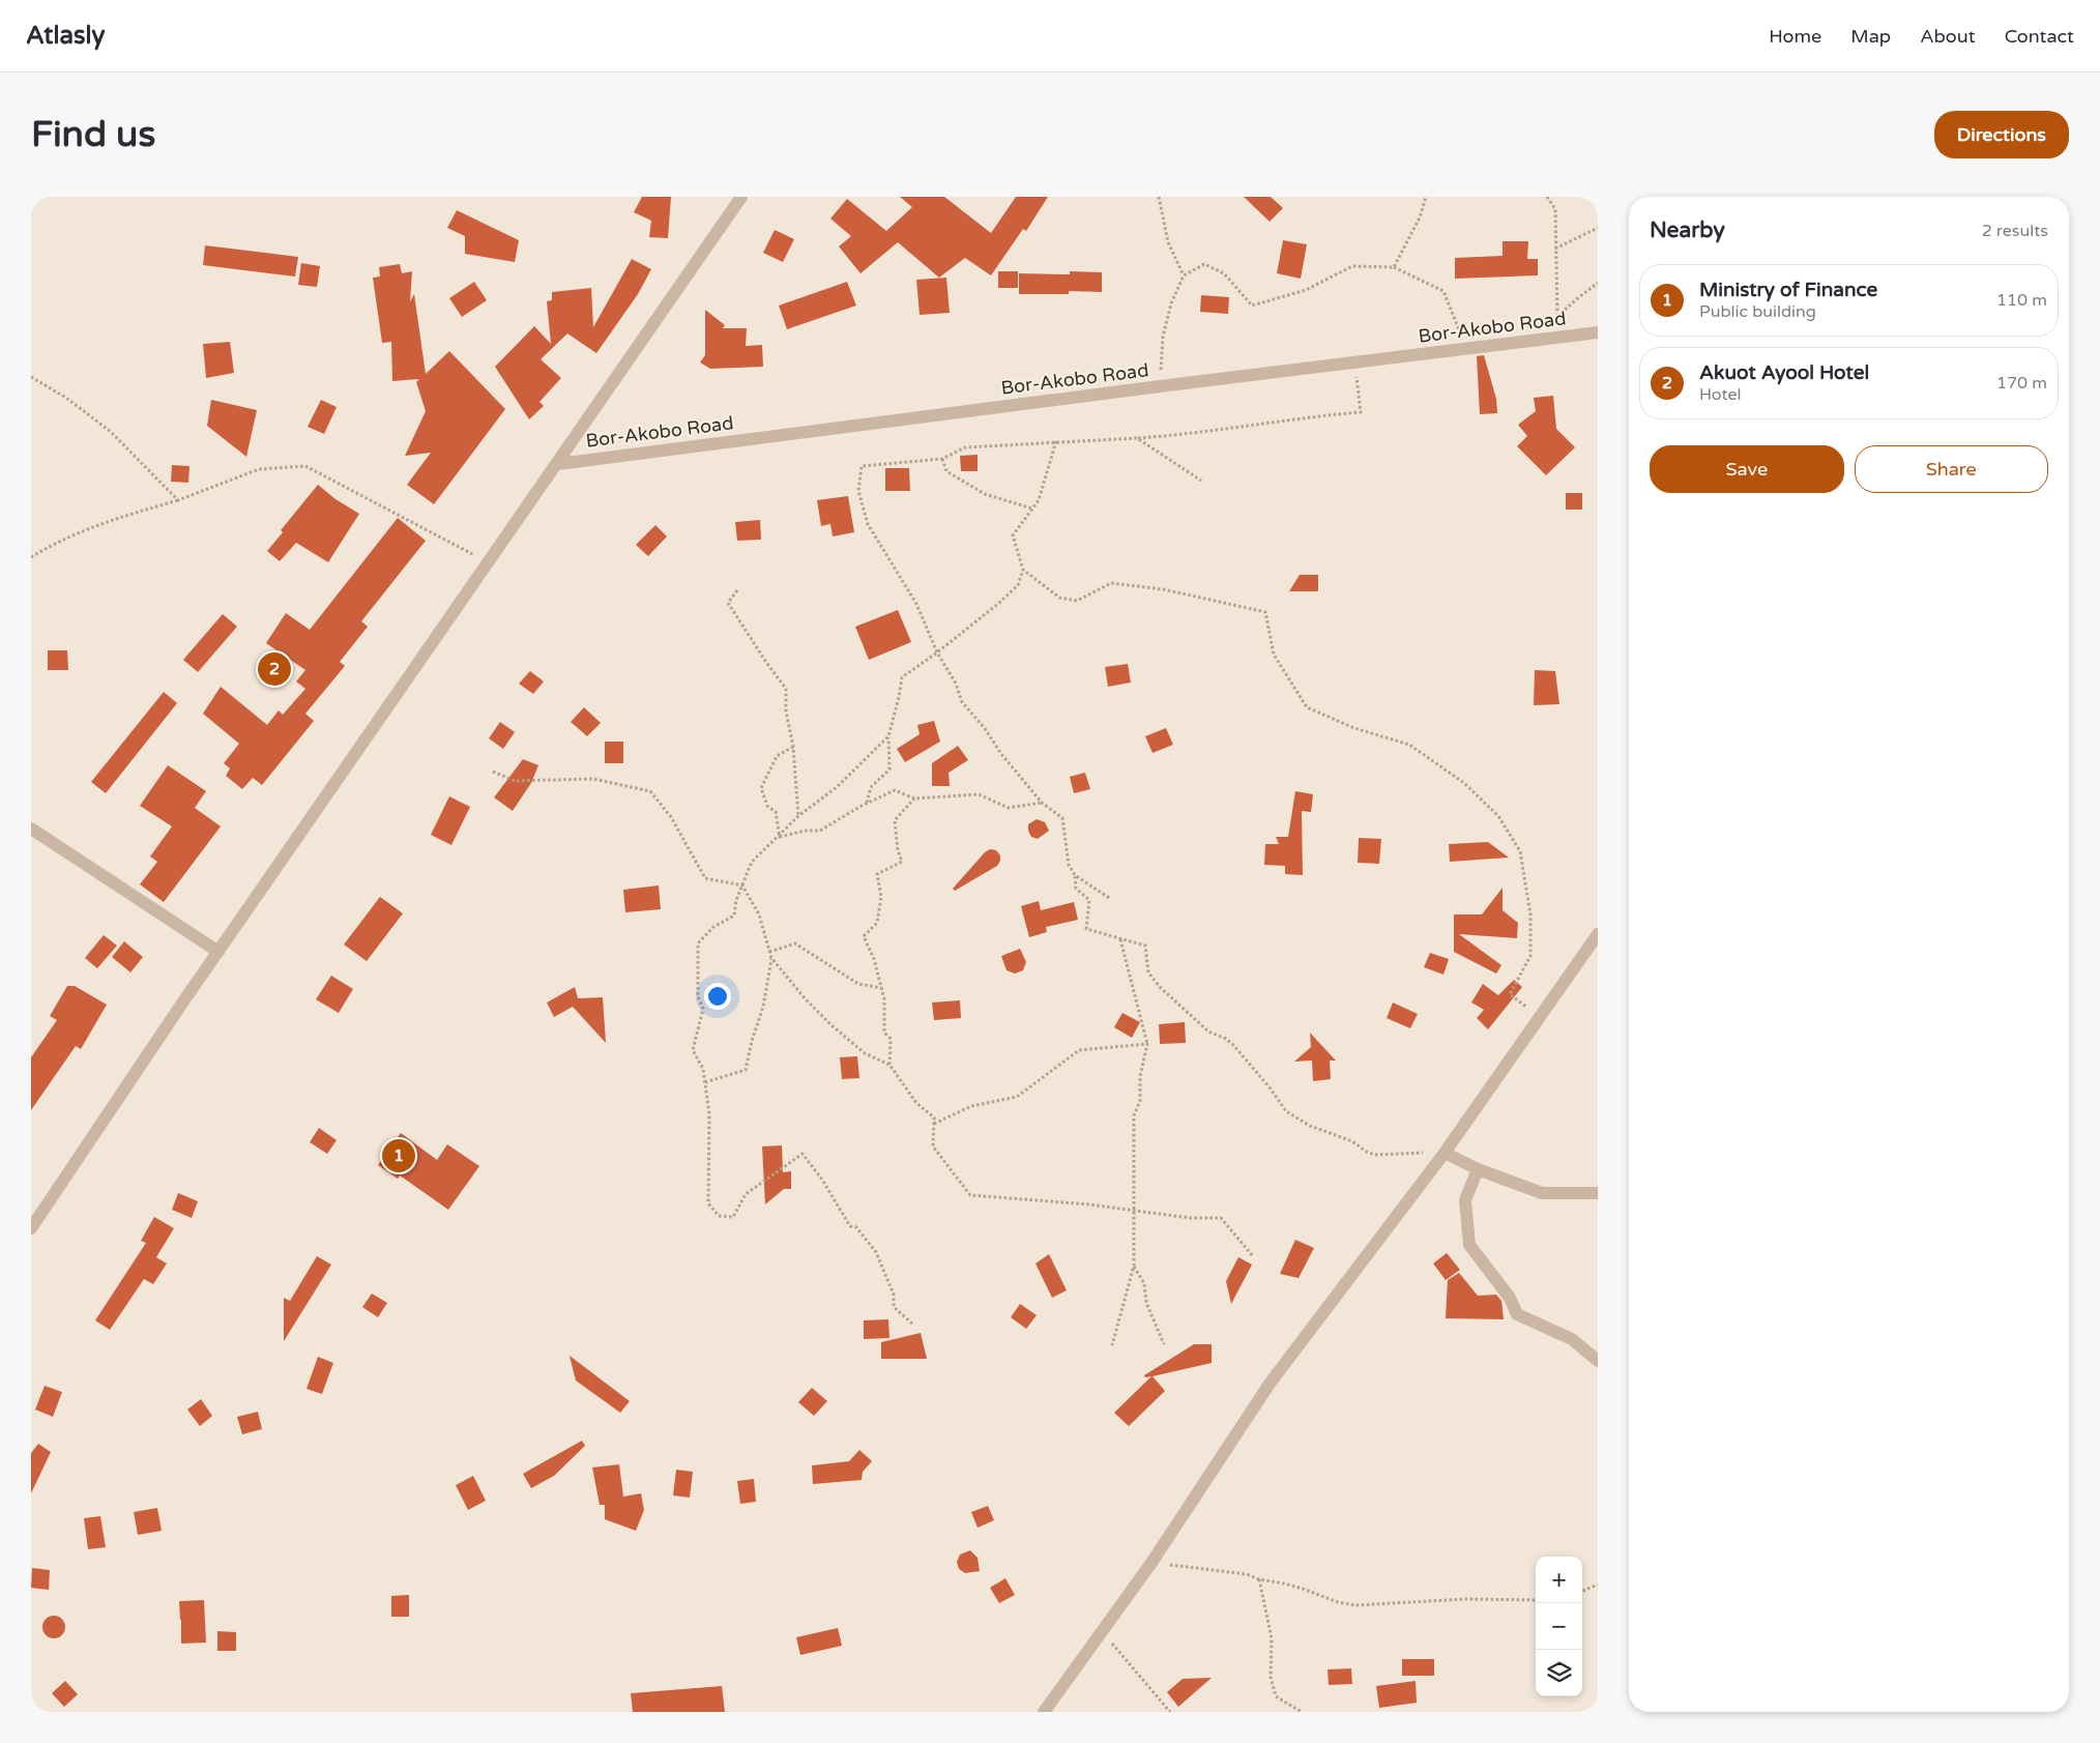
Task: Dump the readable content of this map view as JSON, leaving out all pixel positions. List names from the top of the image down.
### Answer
{
  "streets": {
    "street": ["Bor-Akobo Road"]
  },
  "page": {
    "header": "Atlasly",
    "nav": [
      "Home",
      "Map",
      "About",
      "Contact"
    ],
    "buttons": [
      "Directions",
      ["Save", "Share"]
    ],
    "title": "Find us",
    "heading": ["Nearby", "2 results"],
    "list": [
      {
        "mark": "1",
        "name": "Ministry of Finance",
        "note": "Public building",
        "value": "110 m"
      },
      {
        "mark": "2",
        "name": "Akuot Ayool Hotel",
        "note": "Hotel",
        "value": "170 m"
      }
    ],
    "pins": ["2", "1"],
    "map_buttons": ["+", "−"]
  }
}
